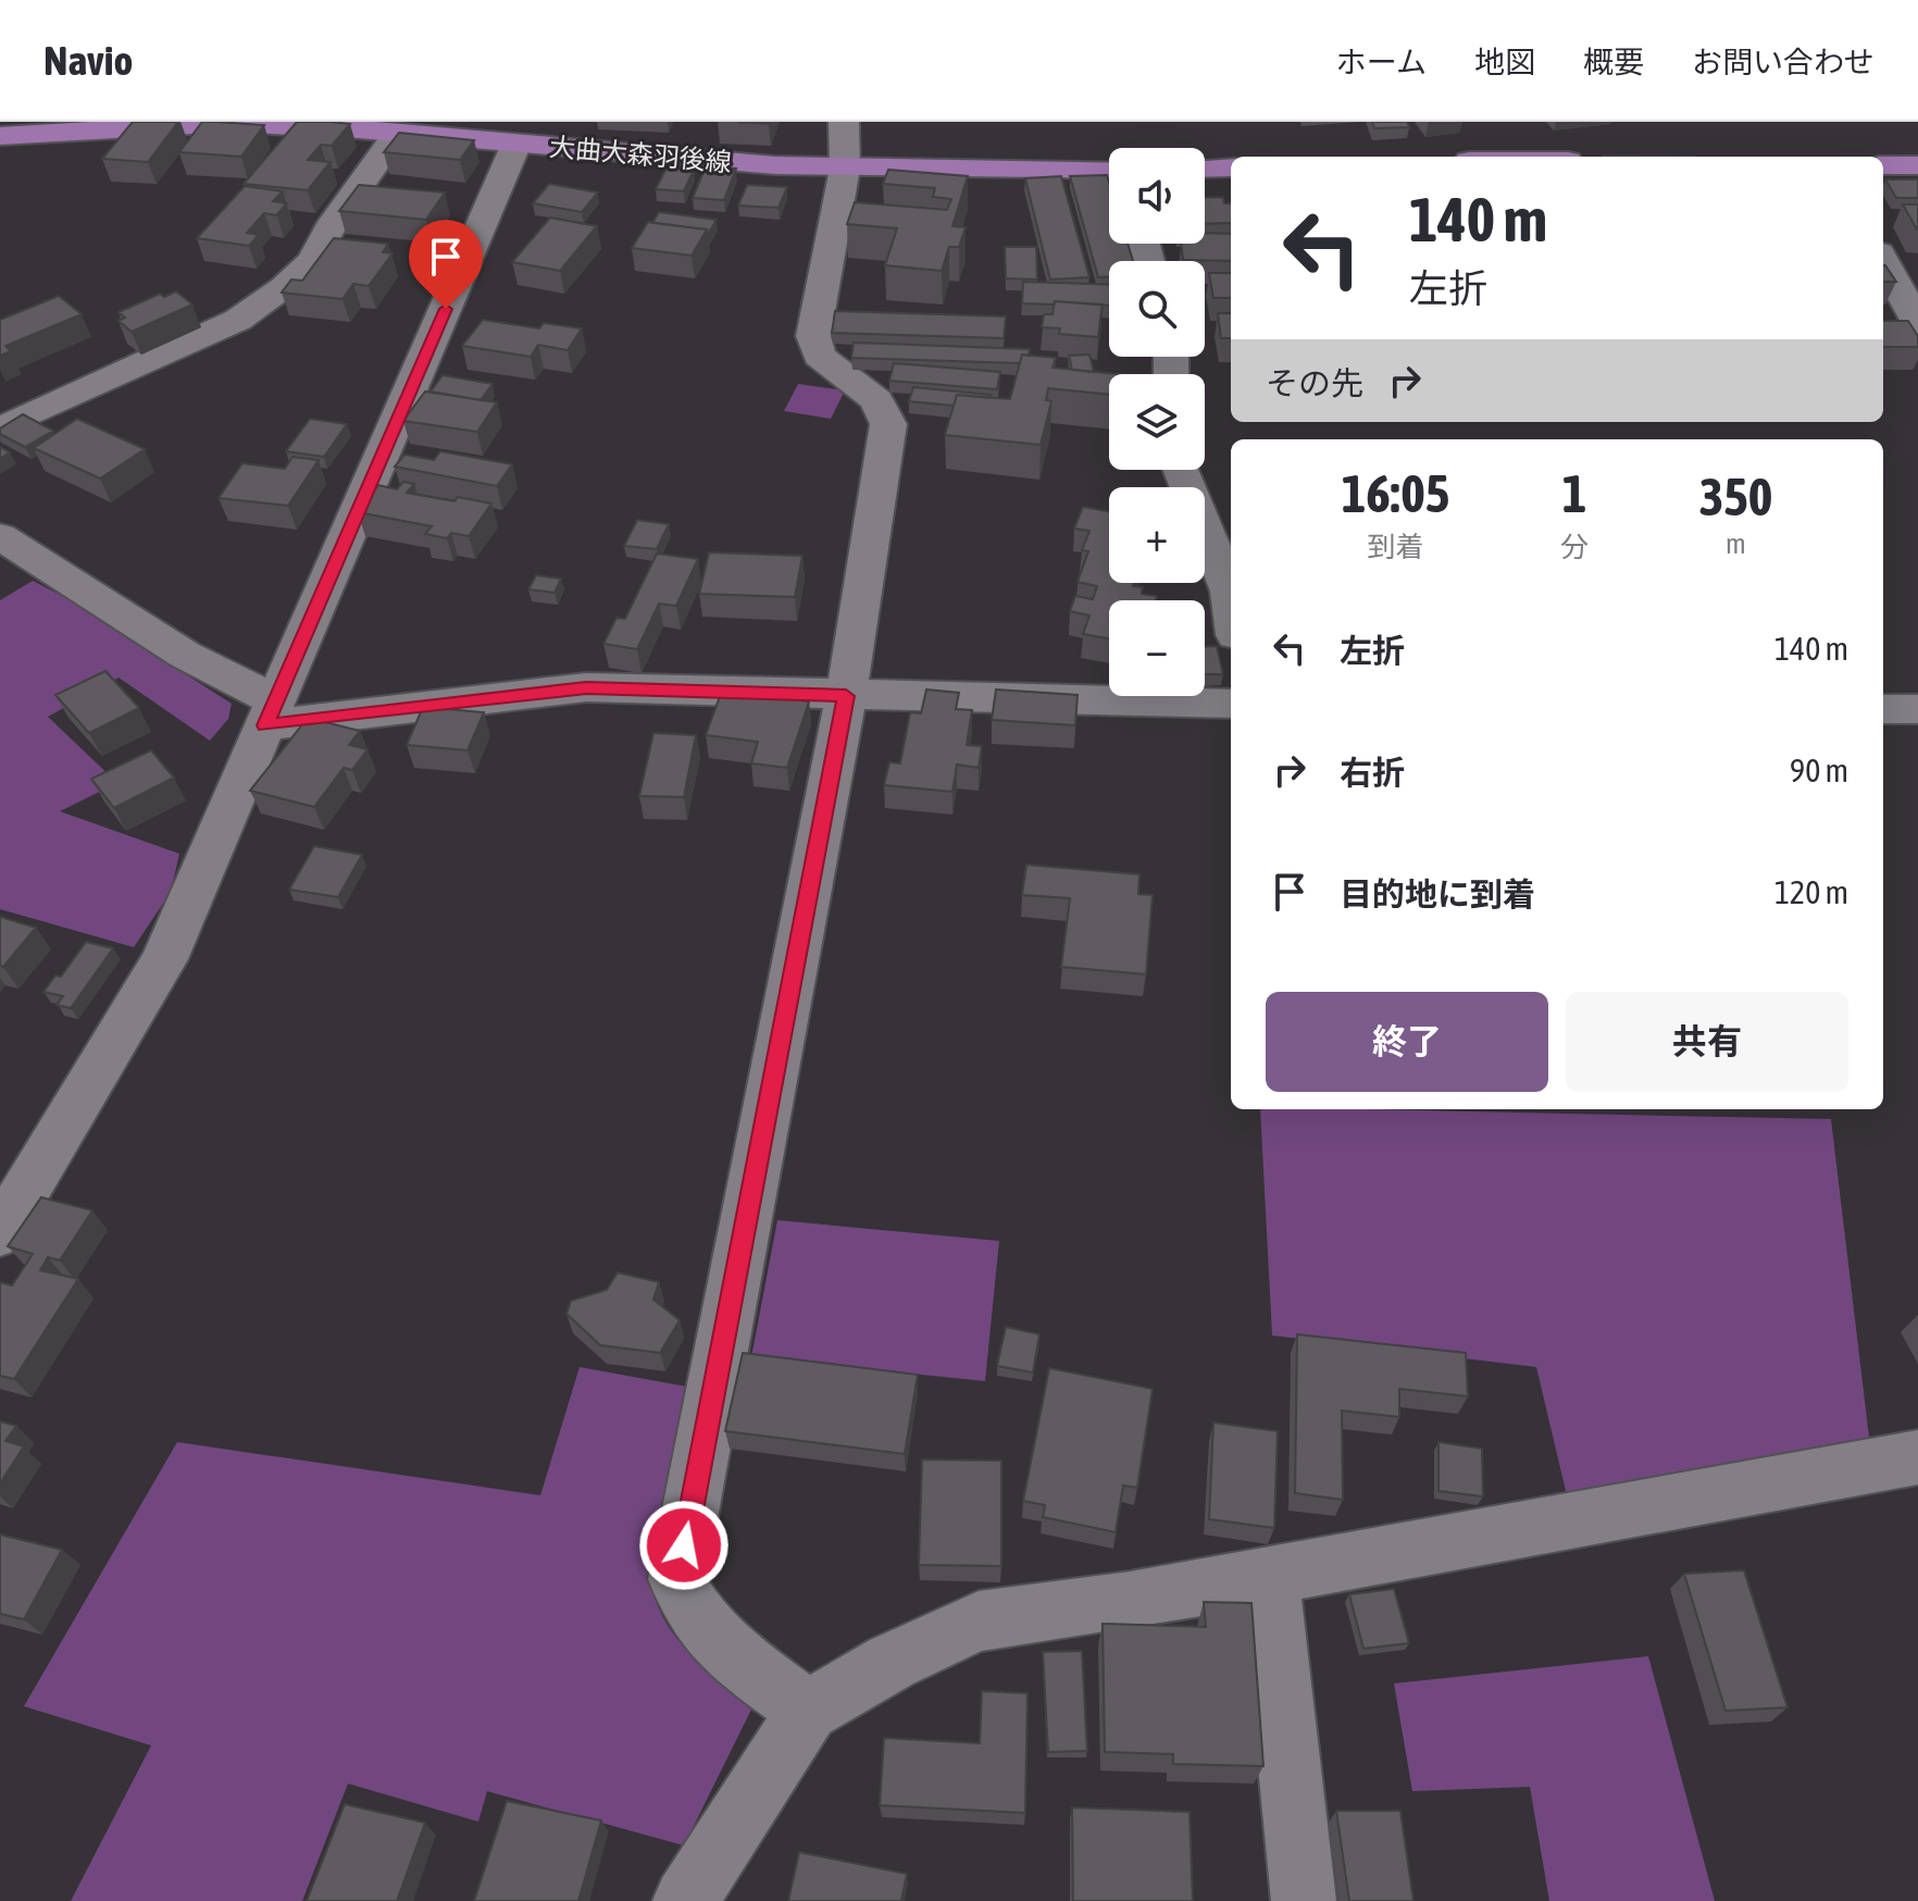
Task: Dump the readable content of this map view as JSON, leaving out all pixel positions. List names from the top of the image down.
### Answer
{
  "streets": {
    "main road": ["大曲大森羽後線"]
  },
  "page": {
    "header": "Navio",
    "nav": [
      "ホーム",
      "地図",
      "概要",
      "お問い合わせ"
    ],
    "map_buttons": ["+", "−"],
    "turn": ["140 m", "左折"],
    "then": "その先",
    "eta": [
      "16:05",
      "到着",
      "1",
      "分",
      "350",
      "m"
    ],
    "list": [
      {
        "name": "左折",
        "value": "140 m"
      },
      {
        "name": "右折",
        "value": "90 m"
      },
      {
        "name": "目的地に到着",
        "value": "120 m"
      }
    ],
    "buttons": ["終了", "共有"]
  }
}
